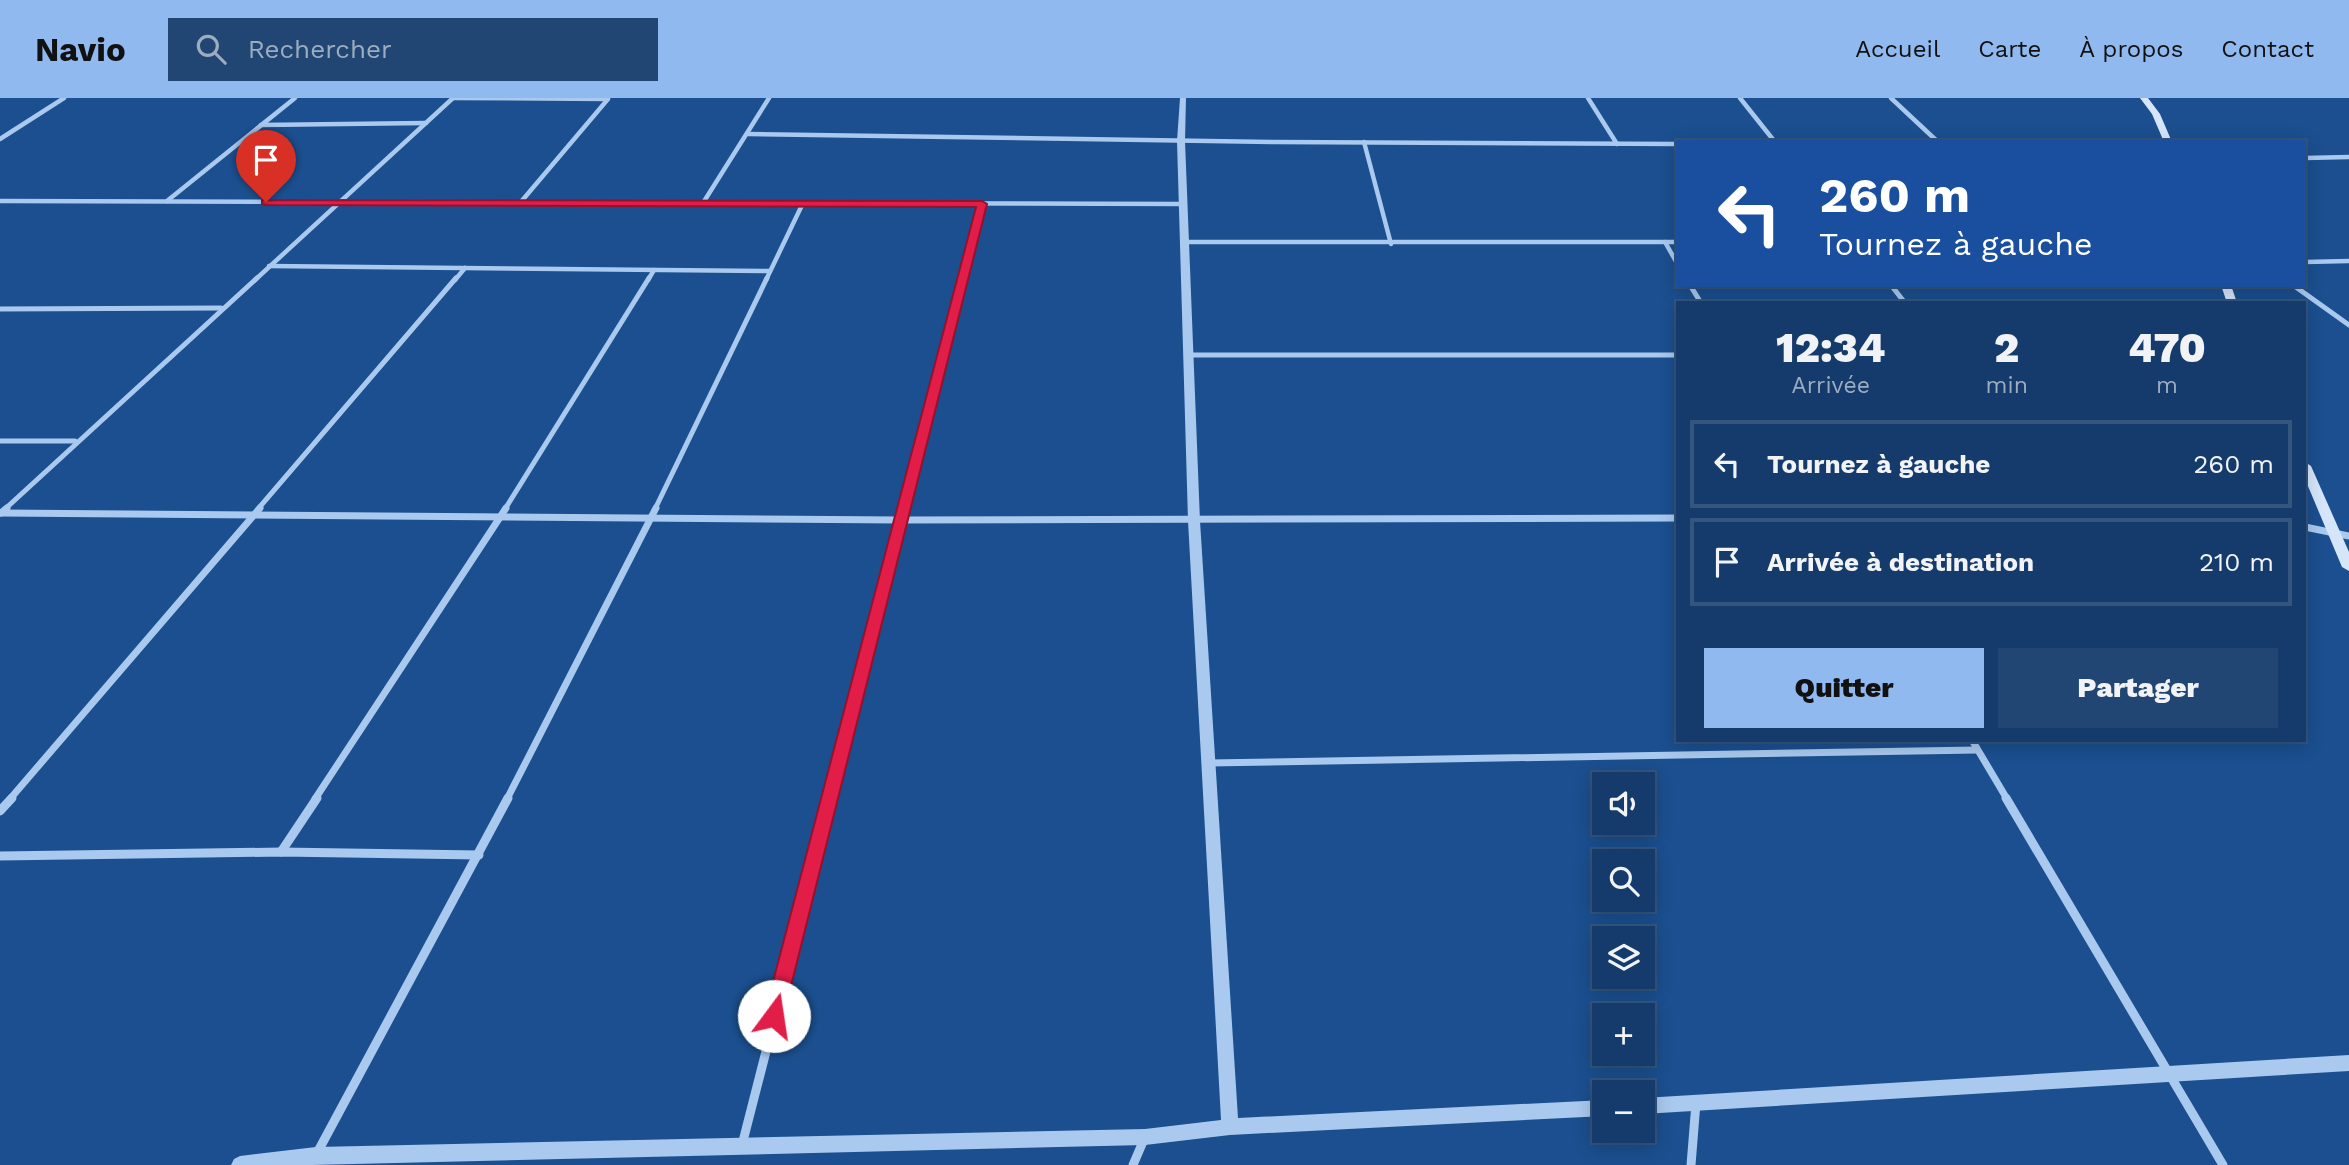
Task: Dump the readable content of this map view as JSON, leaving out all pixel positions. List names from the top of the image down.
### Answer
{
  "page": {
    "header": "Navio",
    "search": "Rechercher",
    "nav": [
      "Accueil",
      "Carte",
      "À propos",
      "Contact"
    ],
    "turn": ["260 m", "Tournez à gauche"],
    "eta": [
      "12:34",
      "Arrivée",
      "2",
      "min",
      "470",
      "m"
    ],
    "list": [
      {
        "name": "Tournez à gauche",
        "value": "260 m"
      },
      {
        "name": "Arrivée à destination",
        "value": "210 m"
      }
    ],
    "buttons": ["Quitter", "Partager"],
    "map_buttons": ["+", "−"]
  }
}
